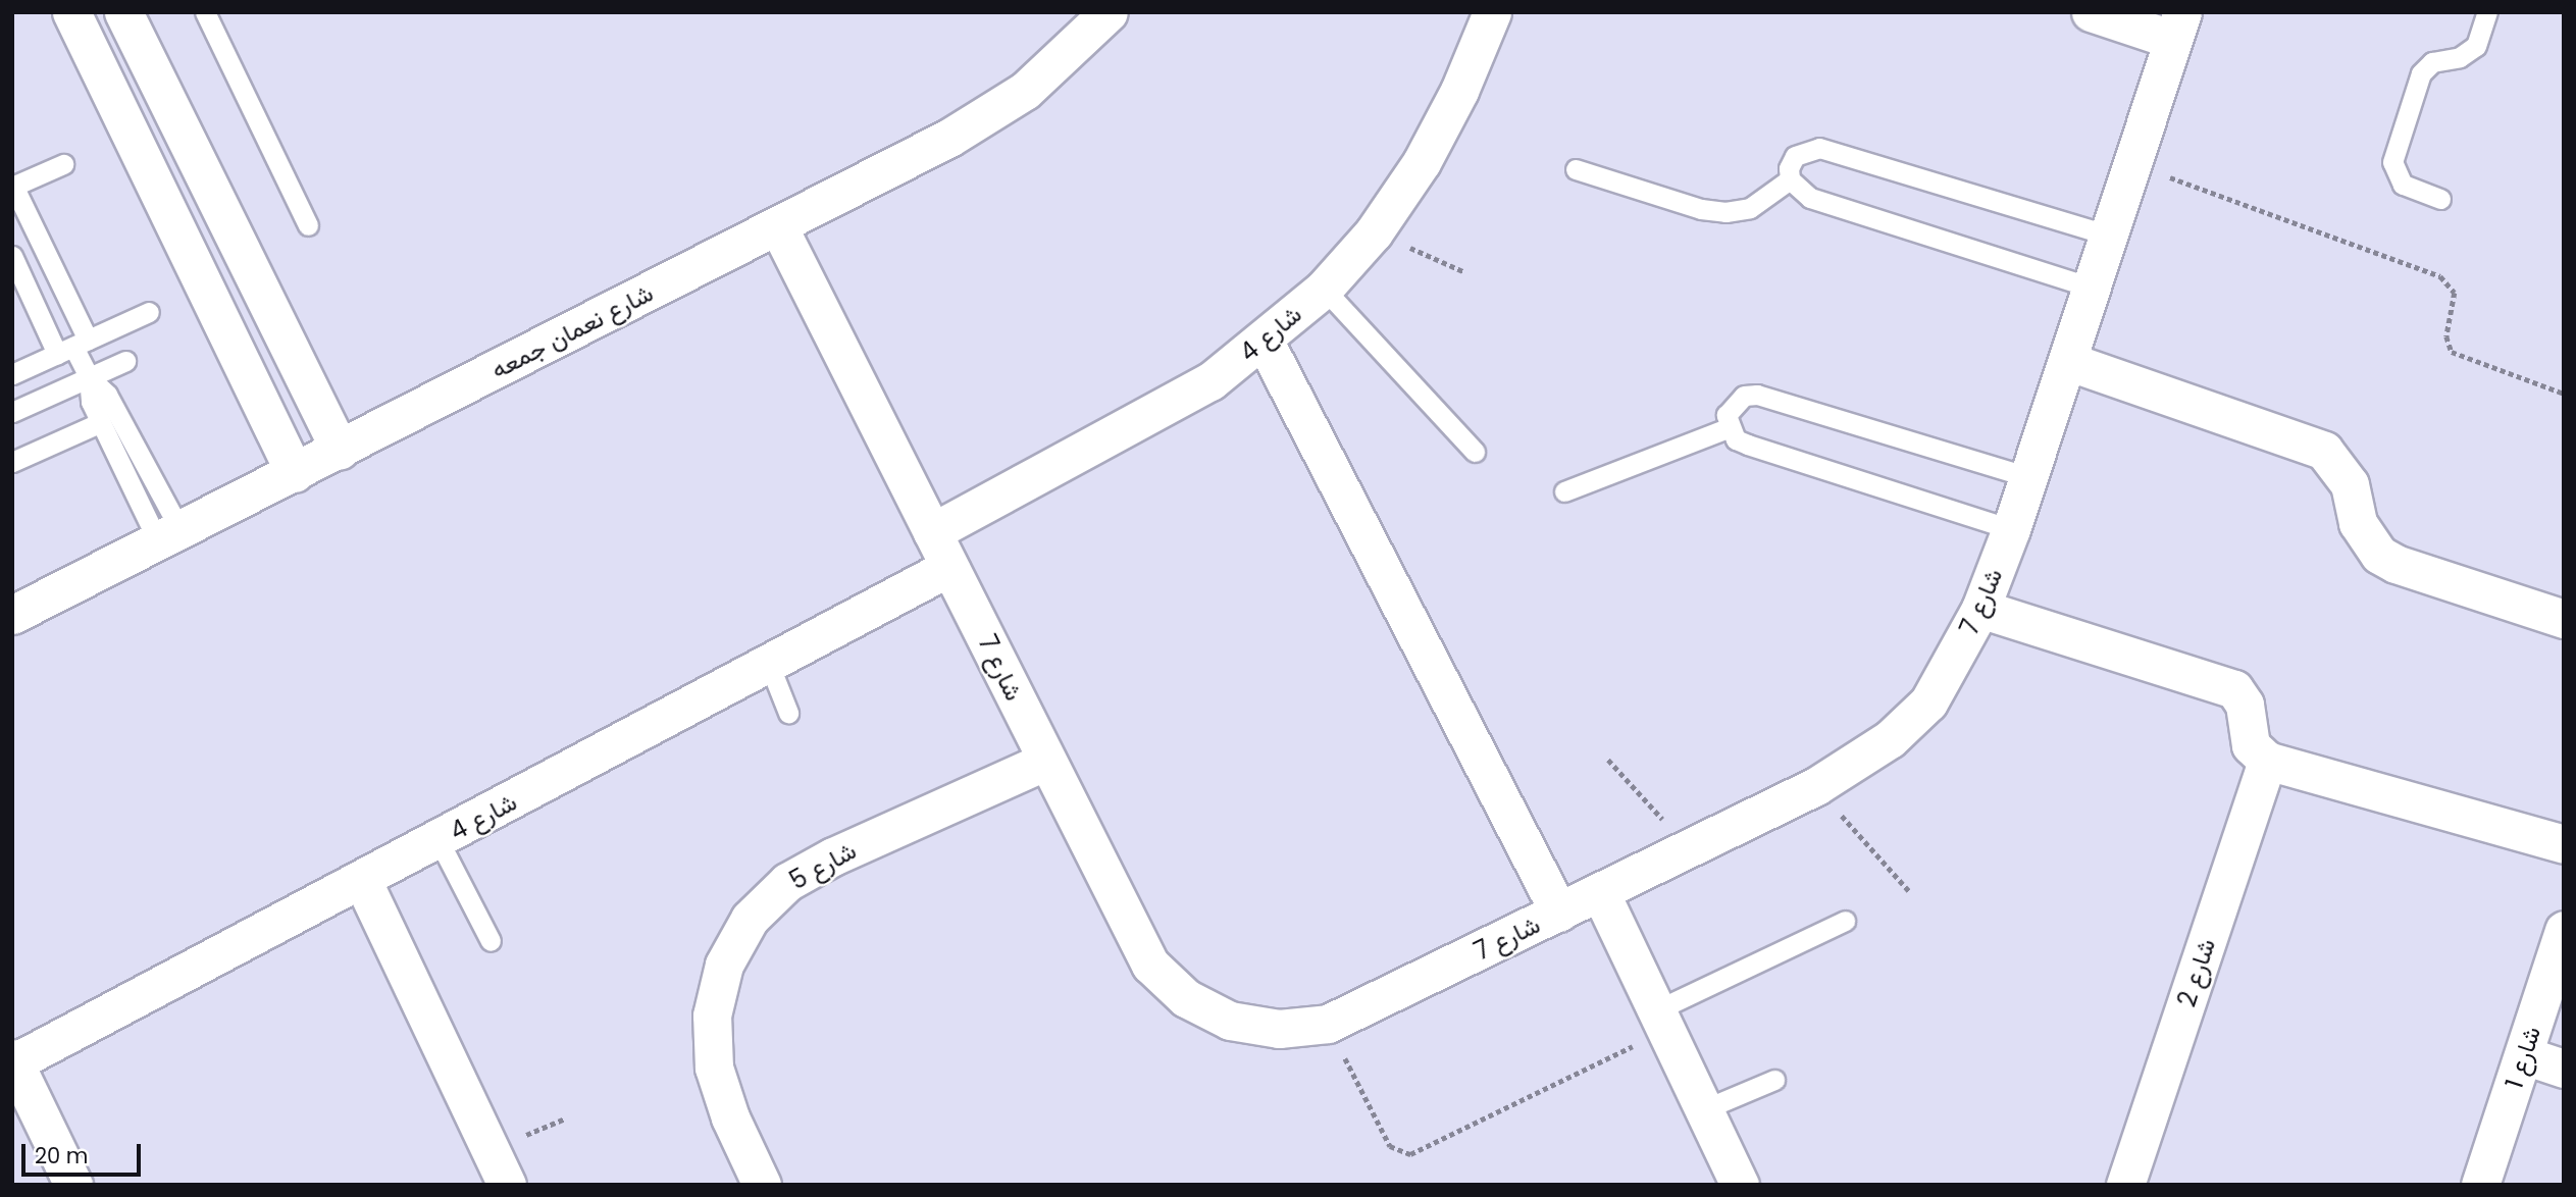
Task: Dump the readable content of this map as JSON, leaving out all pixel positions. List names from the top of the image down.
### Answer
{
  "streets": {
    "street": [
      "شارع نعمان جمعه",
      "شارع 4",
      "شارع 7",
      "شارع 5",
      "شارع 2",
      "شارع 1"
    ]
  },
  "crossings": [
    ["شارع نعمان جمعه", "شارع 7"],
    ["شارع 4", "شارع 7"],
    ["شارع 7", "شارع 5"]
  ],
  "scale_bar": "20 m"
}
